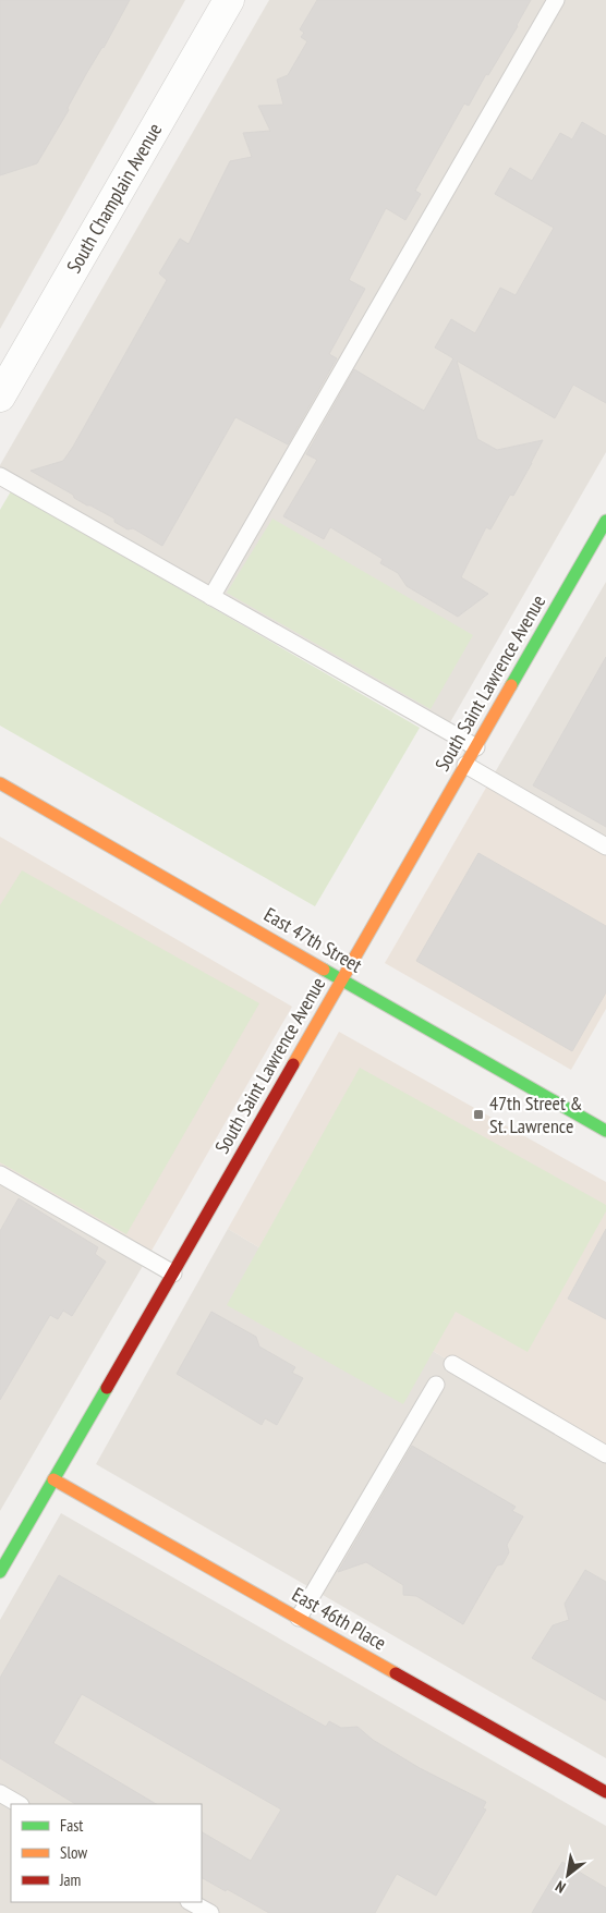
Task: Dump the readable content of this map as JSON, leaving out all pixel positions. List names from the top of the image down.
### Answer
{
  "streets": {
    "street": [
      "South Champlain Avenue",
      "South Saint Lawrence Avenue",
      "East 47th Street",
      "East 46th Place"
    ]
  },
  "crossings": [
    ["South Saint Lawrence Avenue", "East 47th Street"],
    ["South Saint Lawrence Avenue", "East 46th Place"]
  ],
  "places": {
    "transit": ["47th Street & St. Lawrence"]
  },
  "legend": ["Fast", "Slow", "Jam"],
  "north": "bottom left"
}
